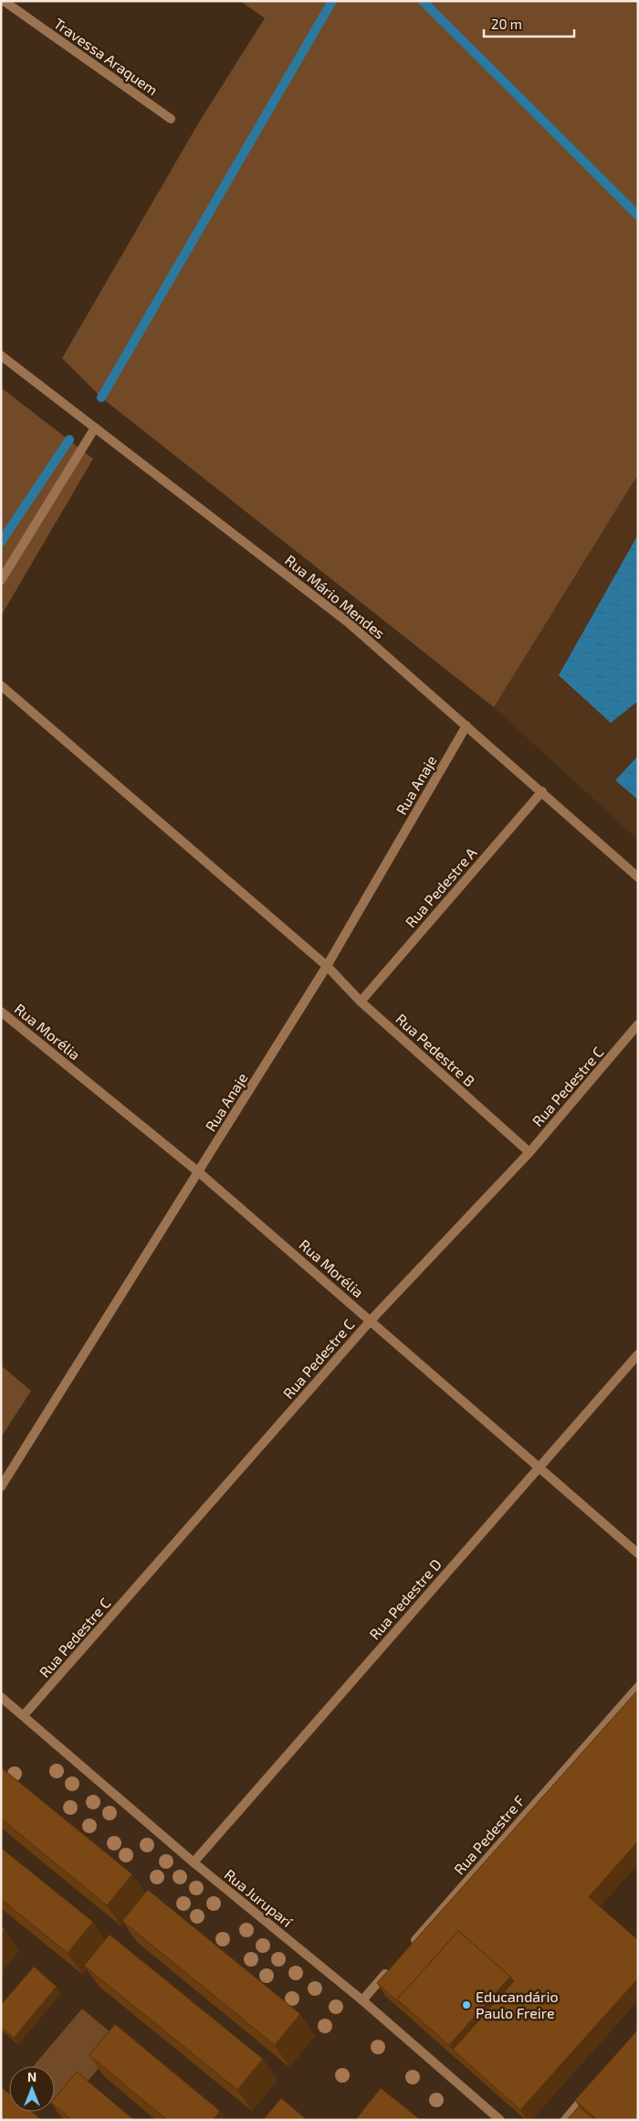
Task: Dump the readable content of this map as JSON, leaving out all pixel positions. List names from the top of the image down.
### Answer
{
  "streets": {
    "street": [
      "Travessa Araquem",
      "Rua Mário Mendes",
      "Rua Anaje",
      "Rua Pedestre A",
      "Rua Morélia",
      "Rua Pedestre B",
      "Rua Pedestre C",
      "Rua Pedestre D",
      "Rua Pedestre F",
      "Rua Juruparí"
    ]
  },
  "crossings": [
    ["Rua Mário Mendes", "Rua Anaje"],
    ["Rua Mário Mendes", "Rua Pedestre A"],
    ["Rua Anaje", "Rua Morélia"],
    ["Rua Anaje", "Rua Pedestre B"],
    ["Rua Pedestre A", "Rua Pedestre B"],
    ["Rua Morélia", "Rua Pedestre C"],
    ["Rua Morélia", "Rua Pedestre D"],
    ["Rua Pedestre B", "Rua Pedestre C"],
    ["Rua Pedestre C", "Rua Juruparí"],
    ["Rua Pedestre D", "Rua Juruparí"]
  ],
  "places": ["Educandário Paulo Freire"],
  "scale_bar": "20 m",
  "north": "top"
}
